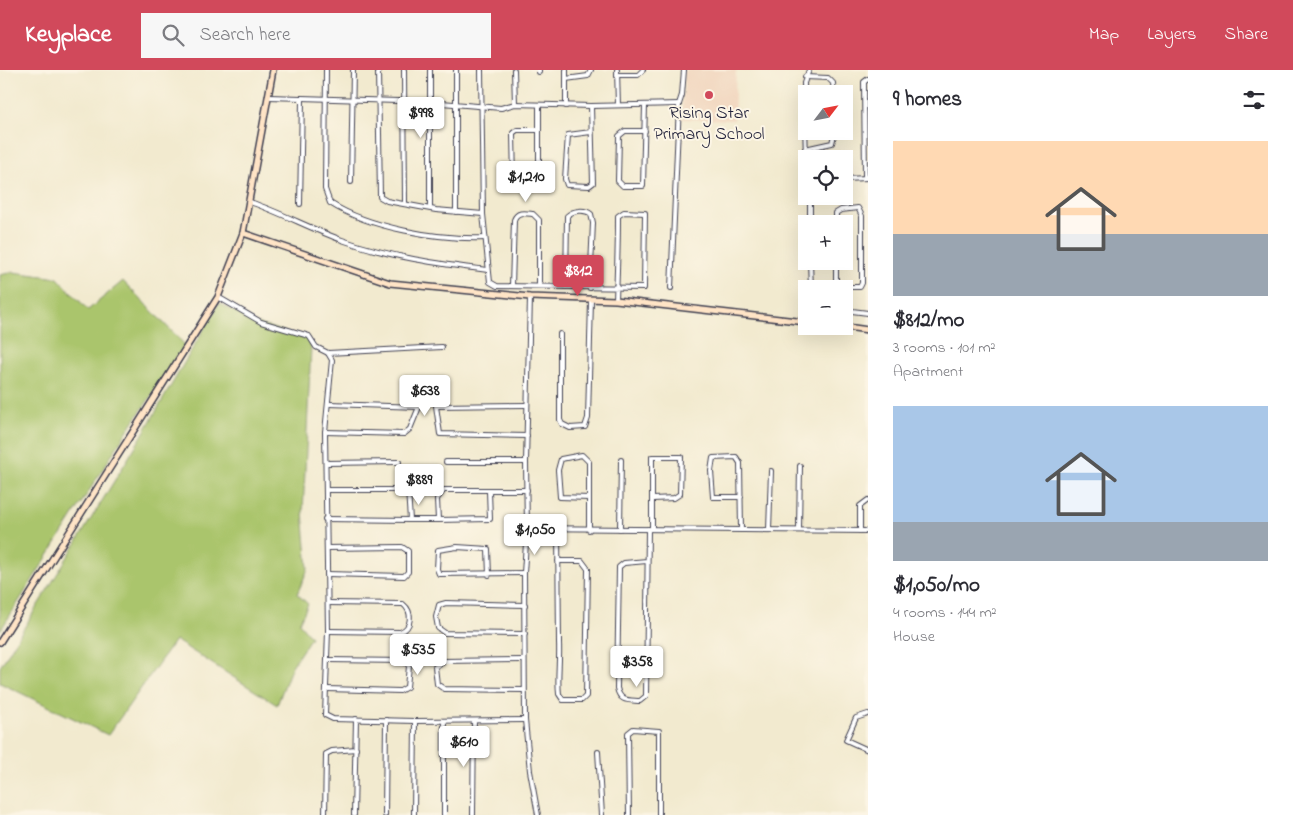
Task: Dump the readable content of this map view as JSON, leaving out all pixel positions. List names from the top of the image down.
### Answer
{
  "places": ["Rising Star Primary School"],
  "north": "top right",
  "page": {
    "header": "Keyplace",
    "search": "Search here",
    "nav": ["Map", "Layers", "Share"],
    "heading": "9 homes",
    "map_buttons": ["+", "−"],
    "price": [
      "$998",
      "$1,210",
      "$812",
      "$638",
      "$889",
      "$1,050",
      "$535",
      "$358",
      "$610"
    ],
    "list": [
      {
        "name": "$812/mo",
        "note": "3 rooms · 101 m² · Apartment"
      },
      {
        "name": "$1,050/mo",
        "note": "4 rooms · 144 m² · House"
      }
    ]
  }
}
